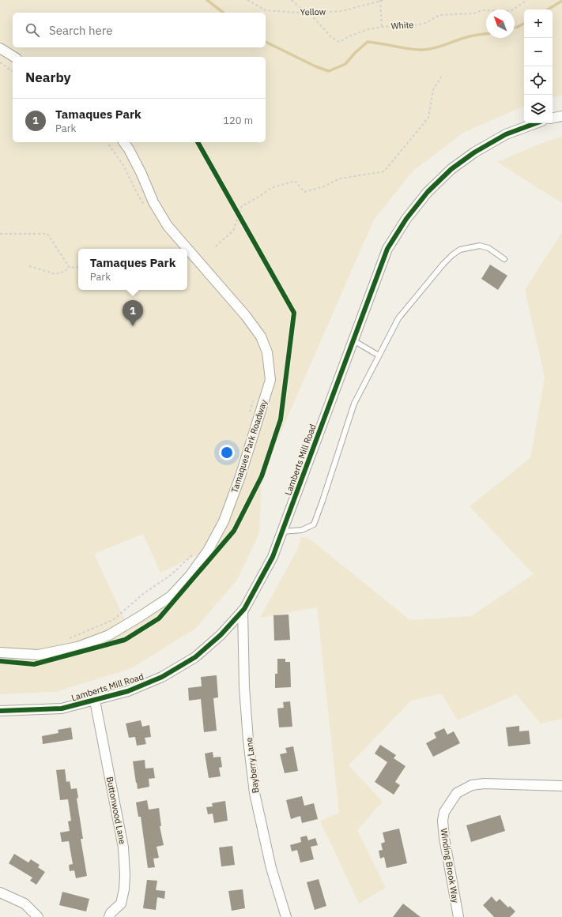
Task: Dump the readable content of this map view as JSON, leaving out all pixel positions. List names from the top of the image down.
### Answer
{
  "streets": {
    "street": [
      "Tamaques Park Roadway",
      "Lamberts Mill Road",
      "Bayberry Lane",
      "Buttonwood Lane",
      "Winding Brook Way"
    ],
    "path": ["Yellow", "White"]
  },
  "crossings": [
    ["Yellow", "White"],
    ["Lamberts Mill Road", "Bayberry Lane"],
    ["Lamberts Mill Road", "Buttonwood Lane"]
  ],
  "north": "top left",
  "page": {
    "map_buttons": ["+", "−"],
    "search": "Search here",
    "heading": "Nearby",
    "list": [
      {
        "mark": "1",
        "name": "Tamaques Park",
        "note": "Park",
        "value": "120 m"
      }
    ],
    "popup": ["Tamaques Park", "Park"],
    "pins": "1"
  }
}
